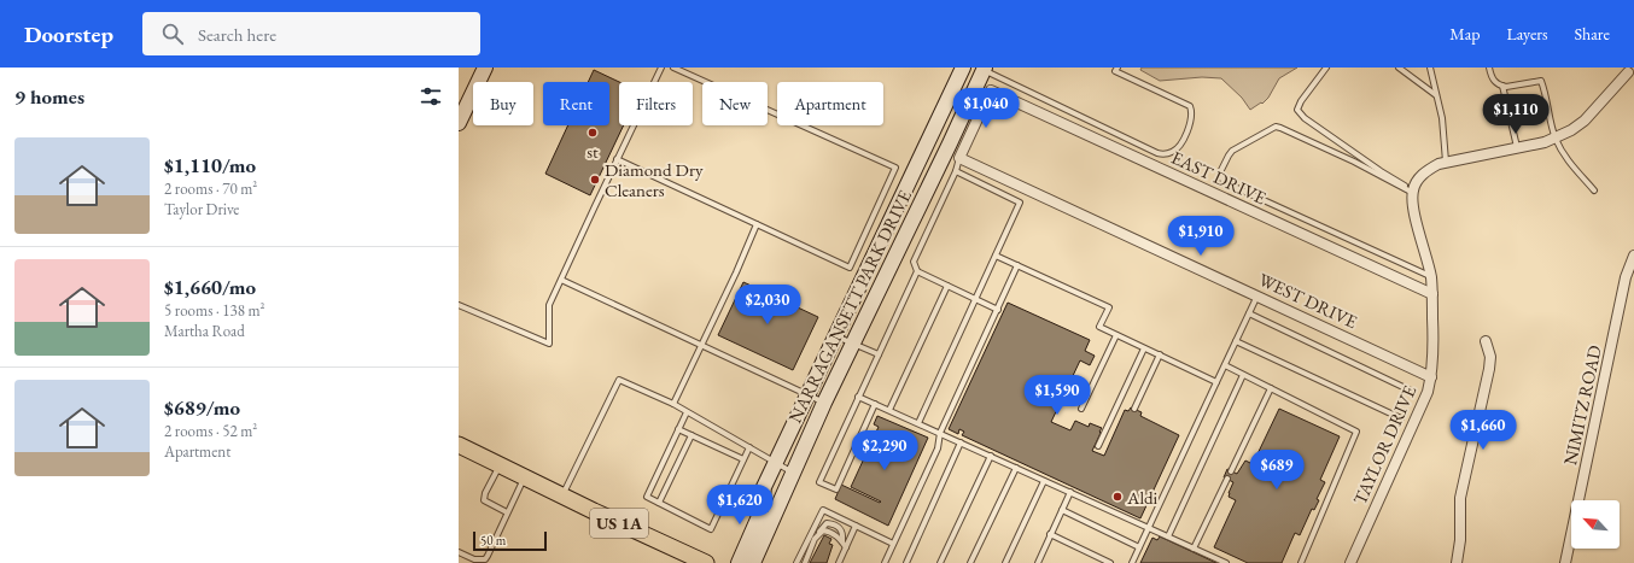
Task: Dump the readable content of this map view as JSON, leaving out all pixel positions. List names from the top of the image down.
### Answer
{
  "streets": {
    "main road": ["US 1A"],
    "street": [
      "EAST DRIVE",
      "WEST DRIVE",
      "NARRAGANSETT PARK DRIVE",
      "NIMITZ ROAD",
      "TAYLOR DRIVE"
    ]
  },
  "crossings": [
    ["EAST DRIVE", "WEST DRIVE"],
    ["EAST DRIVE", "TAYLOR DRIVE"],
    ["WEST DRIVE", "TAYLOR DRIVE"]
  ],
  "places": ["st", "Diamond Dry Cleaners", "Aldi"],
  "scale_bar": "50 m",
  "north": "top left",
  "page": {
    "header": "Doorstep",
    "search": "Search here",
    "nav": ["Map", "Layers", "Share"],
    "heading": "9 homes",
    "chip": [
      "Buy",
      "Rent",
      "Filters",
      "New",
      "Apartment"
    ],
    "price": [
      "$1,040",
      "$1,110",
      "$1,910",
      "$2,030",
      "$1,590",
      "$1,660",
      "$2,290",
      "$689",
      "$1,620"
    ],
    "list": [
      {
        "name": "$1,110/mo",
        "note": "2 rooms · 70 m² · Taylor Drive"
      },
      {
        "name": "$1,660/mo",
        "note": "5 rooms · 138 m² · Martha Road"
      },
      {
        "name": "$689/mo",
        "note": "2 rooms · 52 m² · Apartment"
      }
    ],
    "scale": "50 m"
  }
}
